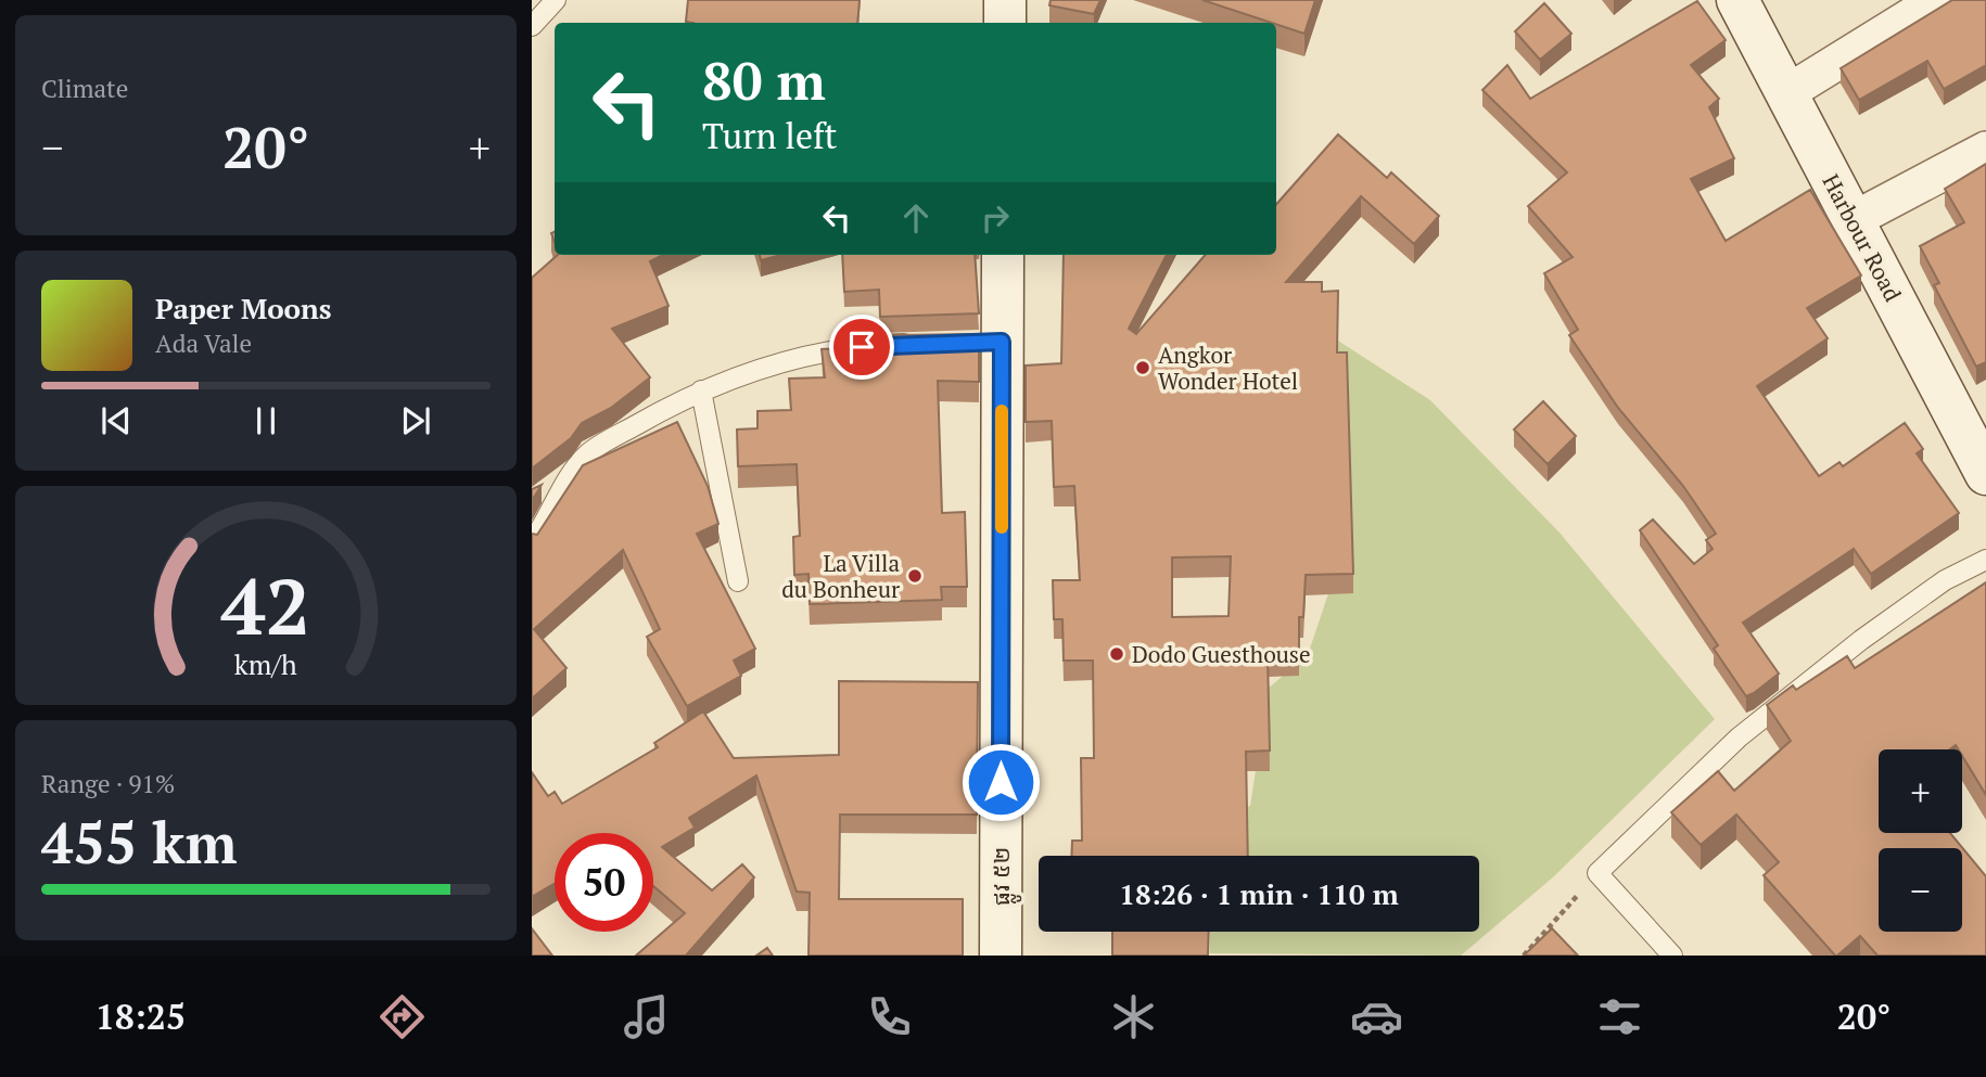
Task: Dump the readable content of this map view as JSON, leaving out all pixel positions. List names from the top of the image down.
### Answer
{
  "streets": {
    "main road": ["Harbour Road", "ផ្លូវ ៥២"]
  },
  "places": ["Angkor Wonder Hotel", "La Villa du Bonheur", "Dodo Guesthouse"],
  "page": {
    "tile": [
      "Climate",
      ["Range · 91%", "455 km"]
    ],
    "turn": ["80 m", "Turn left"],
    "heat": ["−", "20°", "+"],
    "song": ["Paper Moons", "Ada Vale"],
    "map_buttons": ["+", "−"],
    "limit": "50",
    "trip": "18:26 · 1 min · 110 m",
    "tabs": ["18:25", "20°"],
    "gauge": ["42", "km/h"]
  }
}
